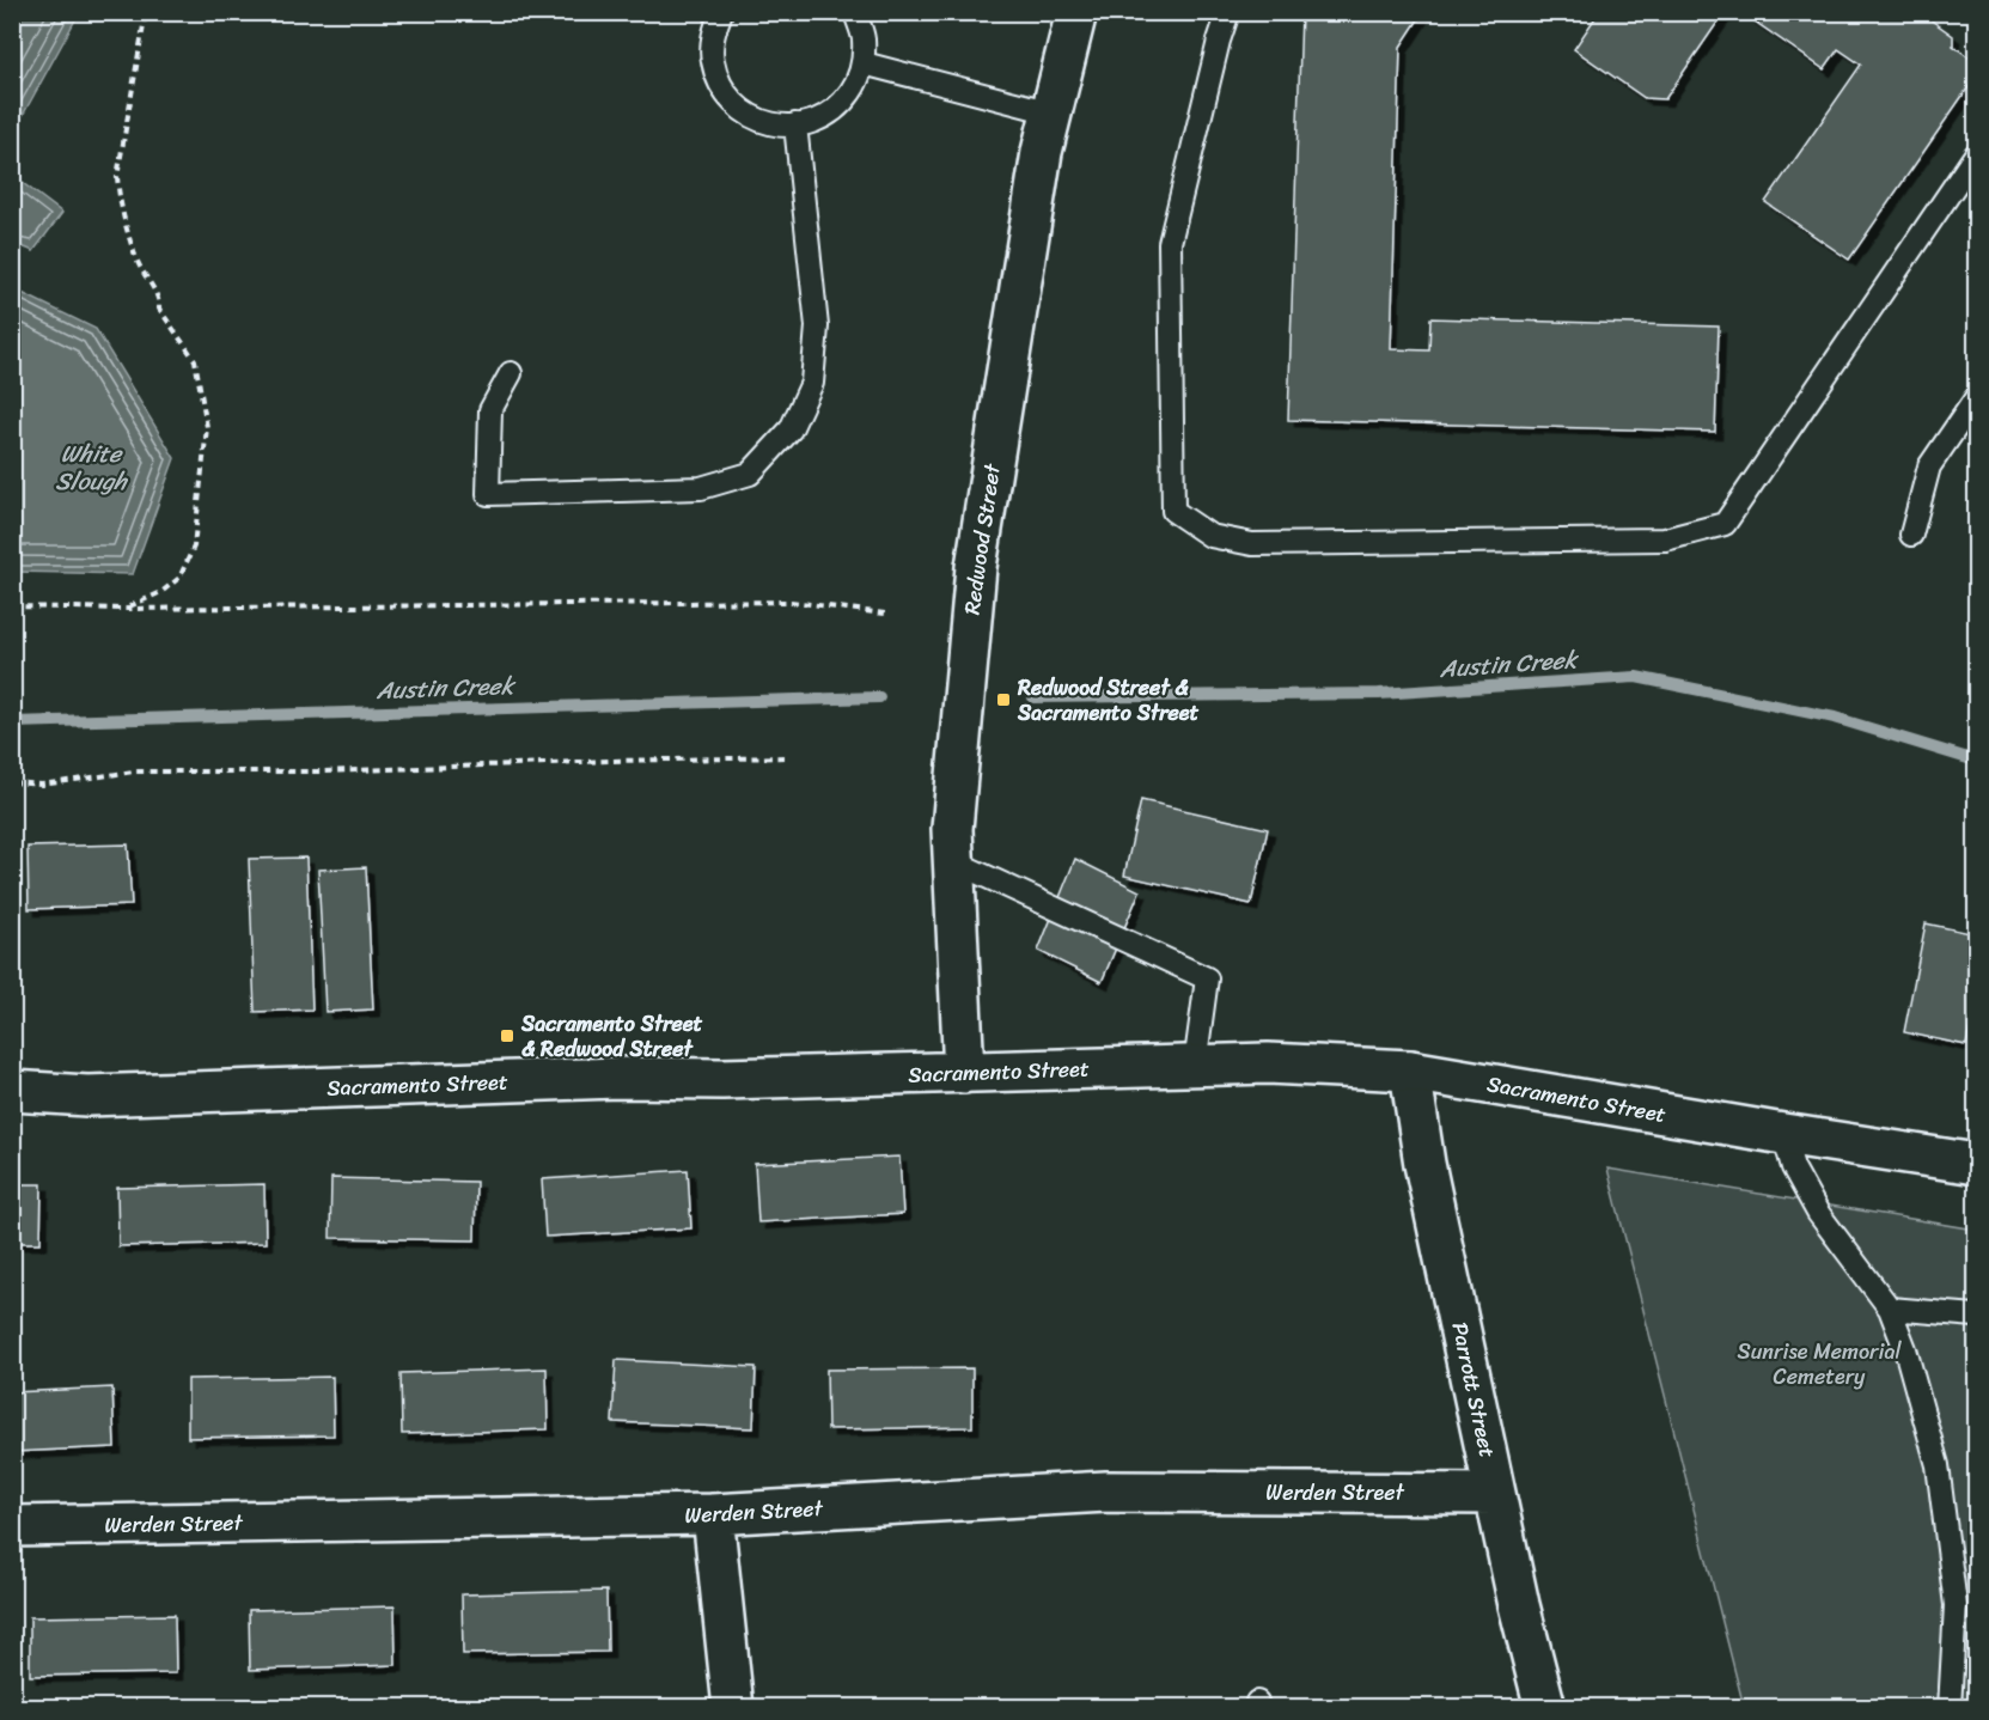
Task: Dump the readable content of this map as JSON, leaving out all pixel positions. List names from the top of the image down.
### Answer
{
  "streets": {
    "main road": [
      "Redwood Street",
      "Sacramento Street",
      "Parrott Street",
      "Werden Street"
    ]
  },
  "crossings": [
    ["Redwood Street", "Sacramento Street"],
    ["Sacramento Street", "Parrott Street"],
    ["Parrott Street", "Werden Street"]
  ],
  "water": ["White Slough", "Austin Creek"],
  "parks": ["Sunrise Memorial Cemetery"],
  "places": {
    "transit": ["Redwood Street & Sacramento Street", "Sacramento Street & Redwood Street"]
  }
}
